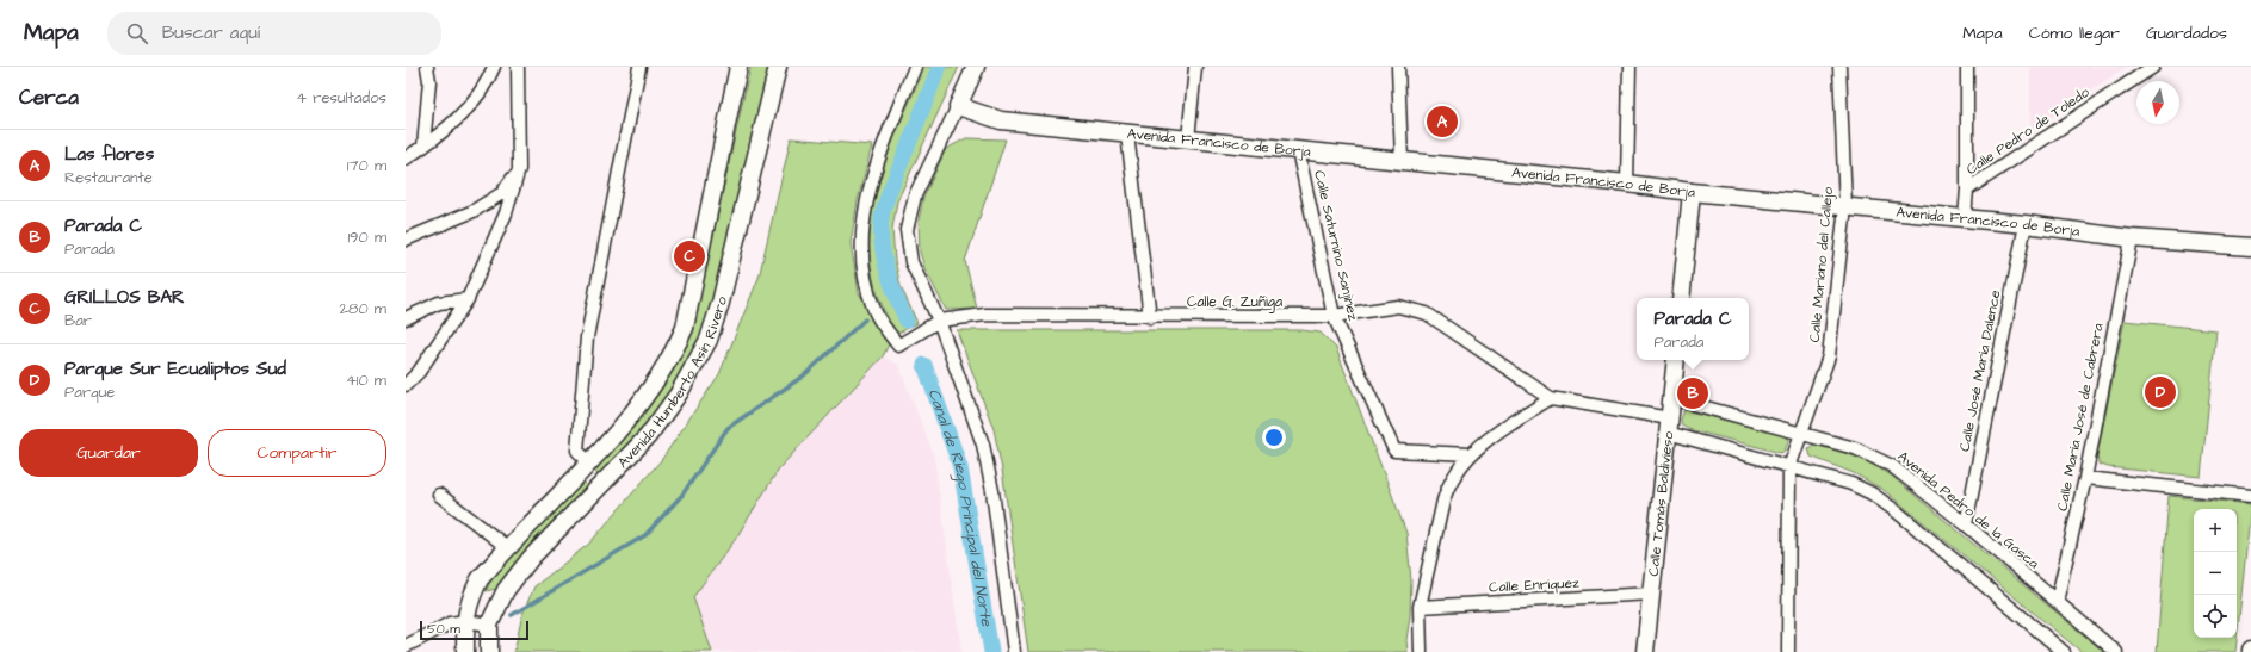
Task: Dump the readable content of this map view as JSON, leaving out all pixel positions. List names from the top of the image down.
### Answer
{
  "streets": {
    "street": [
      "Calle Pedro de Toledo",
      "Avenida Francisco de Borja",
      "Calle Saturnino Sanjinez",
      "Calle Mariano del Callejo",
      "Calle G. Zuñiga",
      "Calle José María Dalence",
      "Avenida Humberto Asín Rivero",
      "Calle María José de Cabrera",
      "Calle Tomás Baldivieso",
      "Avenida Pedro de la Gasca",
      "Calle Enriquez"
    ]
  },
  "crossings": [
    ["Avenida Francisco de Borja", "Calle Saturnino Sanjinez"],
    ["Avenida Francisco de Borja", "Calle Mariano del Callejo"],
    ["Avenida Francisco de Borja", "Calle José María Dalence"],
    ["Avenida Francisco de Borja", "Calle María José de Cabrera"],
    ["Calle Saturnino Sanjinez", "Calle G. Zuñiga"],
    ["Calle Mariano del Callejo", "Avenida Pedro de la Gasca"],
    ["Calle José María Dalence", "Avenida Pedro de la Gasca"],
    ["Calle María José de Cabrera", "Avenida Pedro de la Gasca"],
    ["Calle Tomás Baldivieso", "Avenida Pedro de la Gasca"],
    ["Calle Tomás Baldivieso", "Calle Enriquez"]
  ],
  "water": ["Canal de Riego Principal del Norte"],
  "scale_bar": "50 m",
  "north": "bottom",
  "page": {
    "header": "Mapa",
    "search": "Buscar aquí",
    "nav": ["Mapa", "Cómo llegar", "Guardados"],
    "heading": ["Cerca", "4 resultados"],
    "pins": [
      "A",
      "C",
      "D",
      "B"
    ],
    "list": [
      {
        "mark": "A",
        "name": "Las flores",
        "note": "Restaurante",
        "value": "170 m"
      },
      {
        "mark": "B",
        "name": "Parada C",
        "note": "Parada",
        "value": "190 m"
      },
      {
        "mark": "C",
        "name": "GRILLOS BAR",
        "note": "Bar",
        "value": "280 m"
      },
      {
        "mark": "D",
        "name": "Parque Sur Ecualiptos Sud",
        "note": "Parque",
        "value": "410 m"
      }
    ],
    "popup": ["Parada C", "Parada"],
    "buttons": ["Guardar", "Compartir"],
    "map_buttons": ["+", "−"],
    "scale": "50 m"
  }
}
